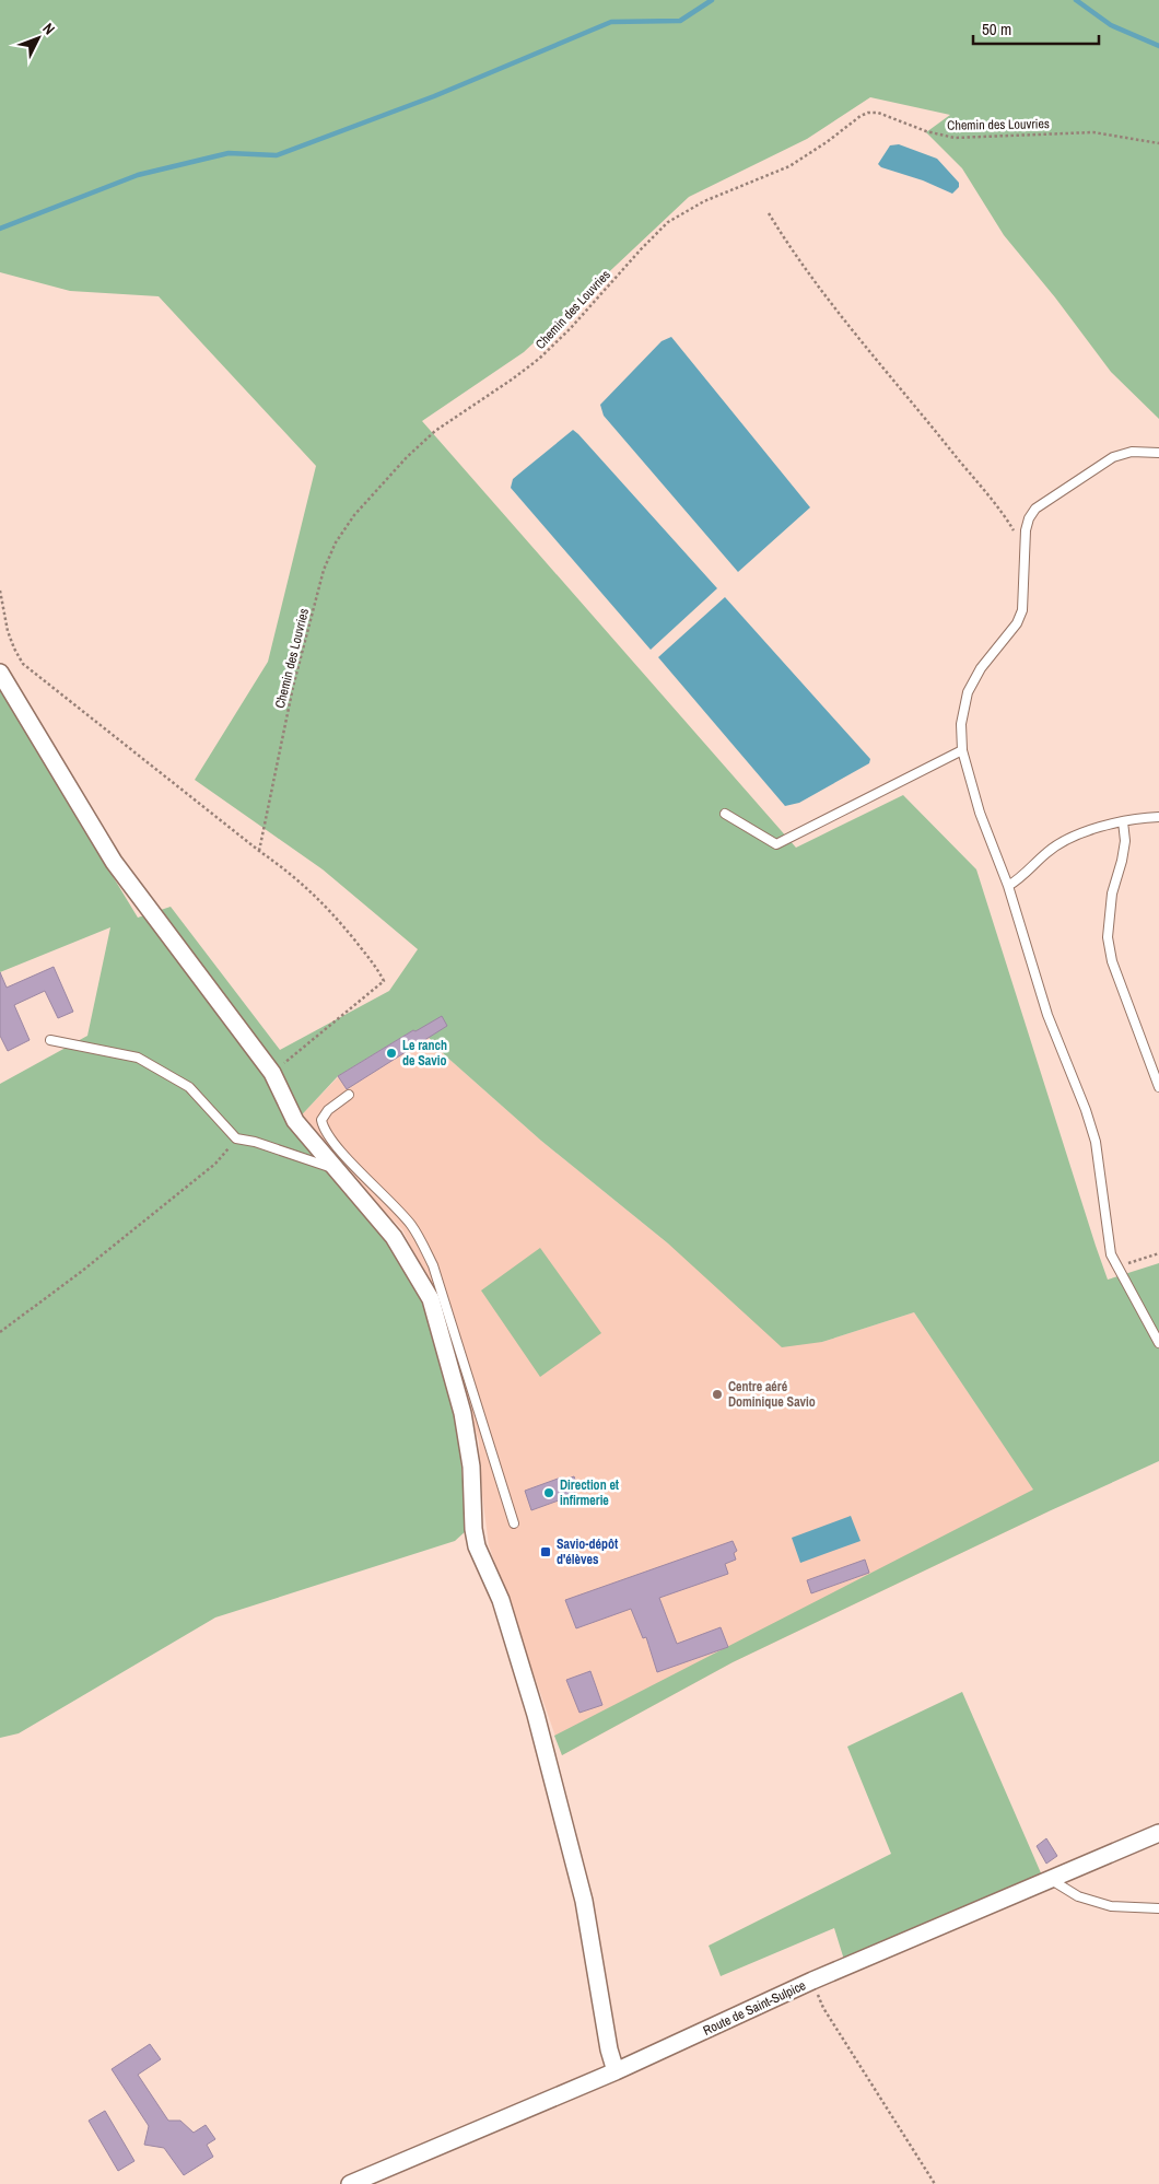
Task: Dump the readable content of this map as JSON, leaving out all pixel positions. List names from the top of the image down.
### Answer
{
  "streets": {
    "street": ["Route de Saint-Sulpice"],
    "path": ["Chemin des Louvries"]
  },
  "places": {
    "other": ["Le ranch de Savio", "Centre aéré Dominique Savio", "Direction et infirmerie"],
    "transit": ["Savio-dépôt d'élèves"]
  },
  "scale_bar": "50 m",
  "north": "top right"
}
